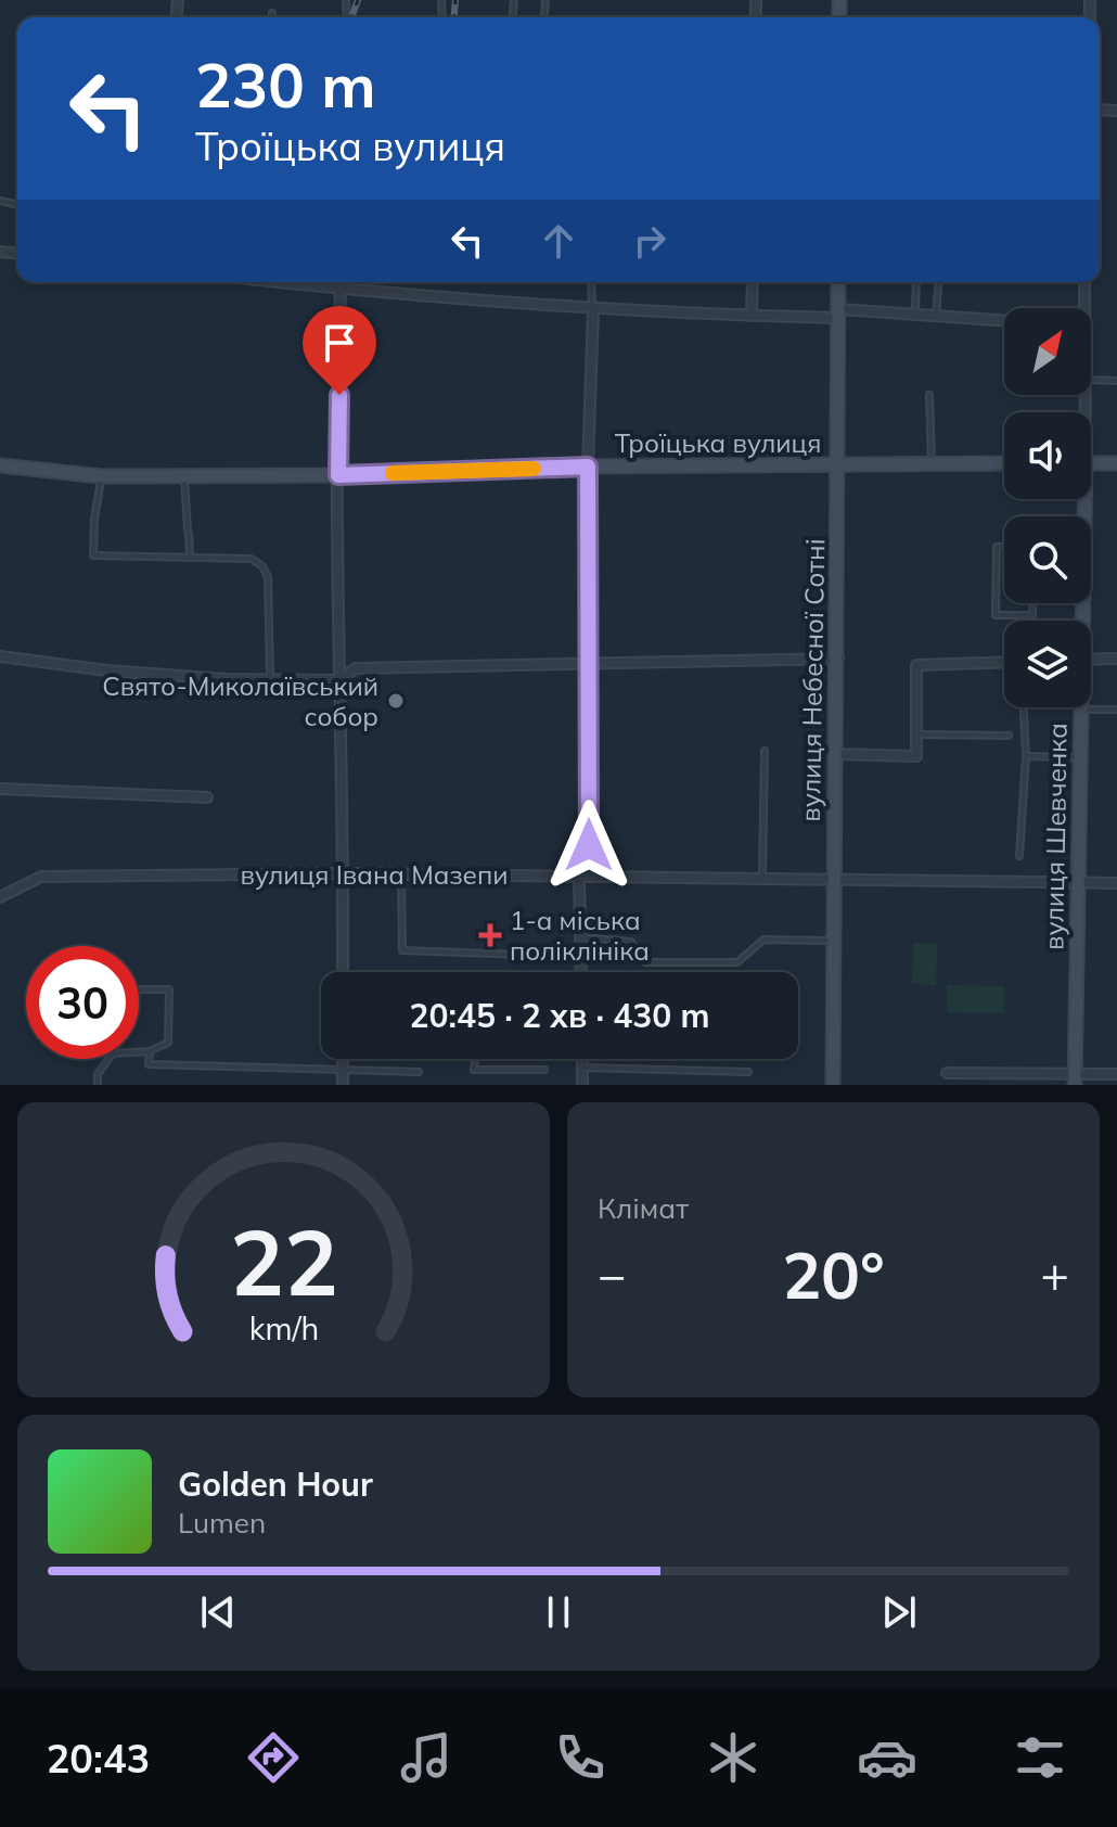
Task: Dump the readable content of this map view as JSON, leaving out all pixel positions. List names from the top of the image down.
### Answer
{
  "streets": {
    "street": [
      "Троїцька вулиця",
      "вулиця Небесної Сотні",
      "вулиця Шевченка",
      "вулиця Івана Мазепи"
    ]
  },
  "crossings": [
    ["Троїцька вулиця", "вулиця Небесної Сотні"],
    ["вулиця Небесної Сотні", "вулиця Івана Мазепи"],
    ["вулиця Шевченка", "вулиця Івана Мазепи"]
  ],
  "places": {
    "other": ["Свято-Миколаївський собор"],
    "health": ["1-а міська поліклініка"]
  },
  "north": "top right",
  "page": {
    "turn": ["230 m", "Троїцька вулиця"],
    "limit": "30",
    "trip": "20:45 · 2 хв · 430 m",
    "tile": "Клімат",
    "heat": ["−", "20°", "+"],
    "song": ["Golden Hour", "Lumen"],
    "tabs": "20:43",
    "gauge": ["22", "km/h"]
  }
}
